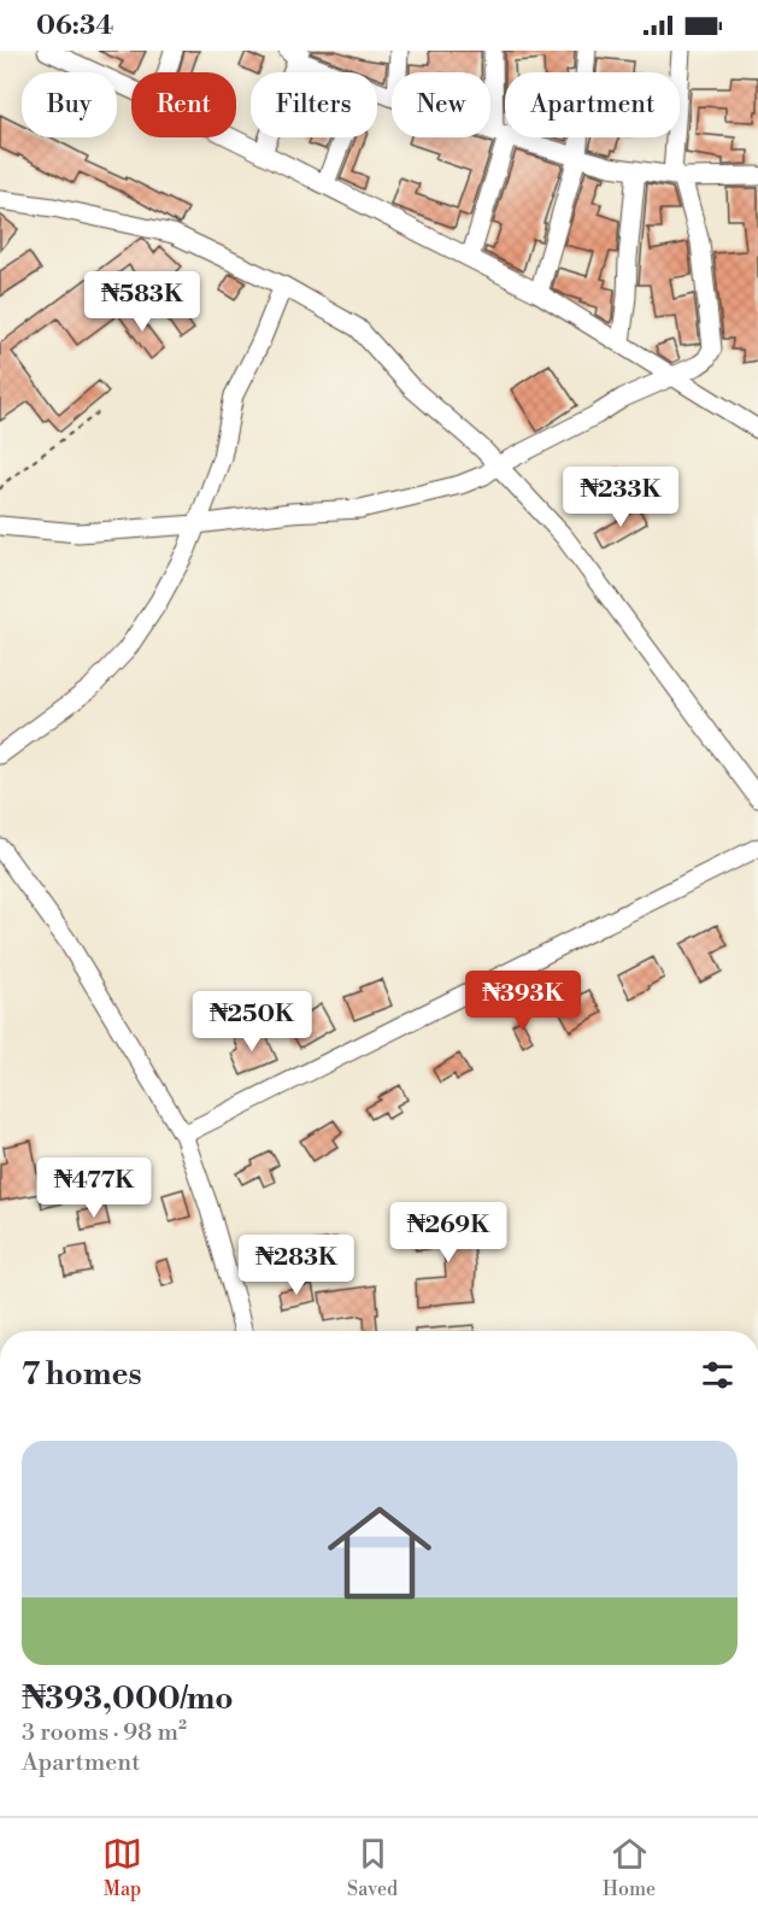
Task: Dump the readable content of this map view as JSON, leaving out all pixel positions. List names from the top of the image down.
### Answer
{
  "page": {
    "status": "06:34",
    "chip": [
      "Buy",
      "Rent",
      "Filters",
      "New",
      "Apartment"
    ],
    "price": [
      "₦583K",
      "₦233K",
      "₦393K",
      "₦250K",
      "₦477K",
      "₦269K",
      "₦283K"
    ],
    "heading": "7 homes",
    "list": [
      {
        "name": "₦393,000/mo",
        "note": "3 rooms · 98 m² · Apartment"
      }
    ],
    "tabs": ["Map", "Saved", "Home"]
  }
}
